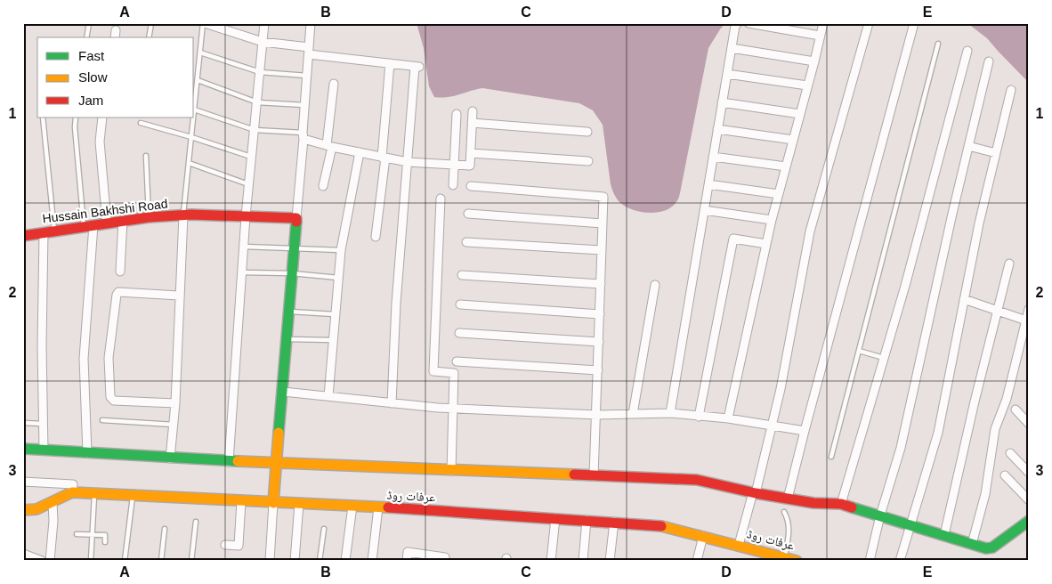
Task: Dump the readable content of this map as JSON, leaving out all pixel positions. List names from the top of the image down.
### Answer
{
  "streets": {
    "street": ["Hussain Bakhshi Road", "عرفات روڈ"]
  },
  "legend": ["Fast", "Slow", "Jam"],
  "grid": {
    "columns": [
      "A",
      "B",
      "C",
      "D",
      "E"
    ],
    "rows": ["1", "2", "3"]
  }
}
